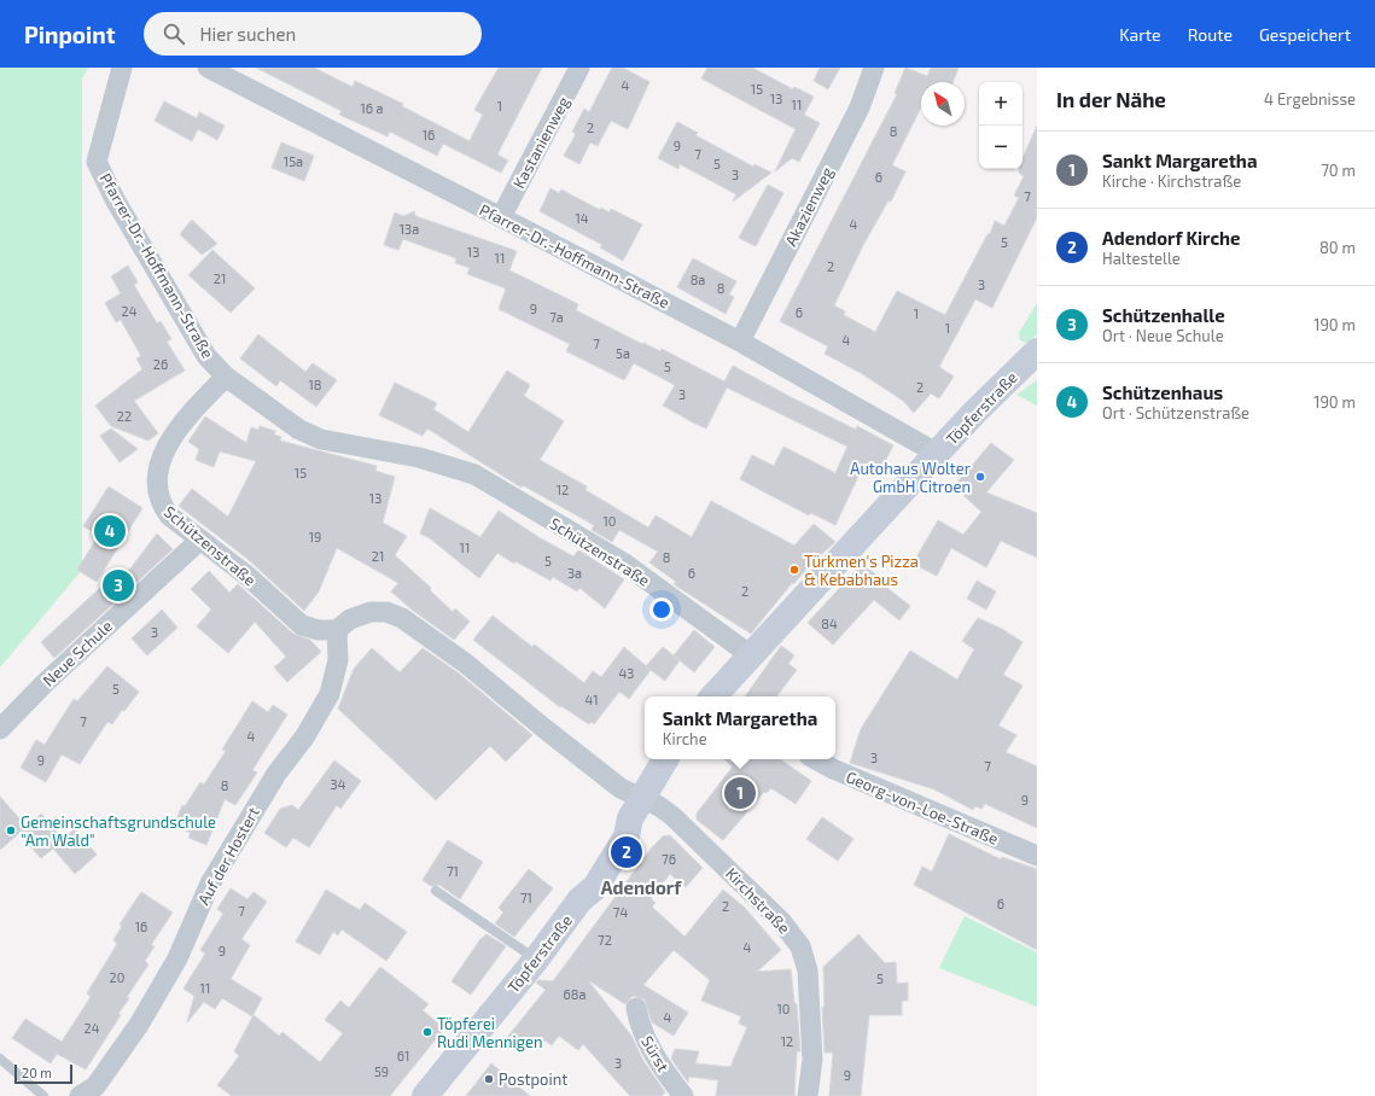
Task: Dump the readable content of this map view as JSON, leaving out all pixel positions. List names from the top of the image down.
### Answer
{
  "streets": {
    "main road": ["Töpferstraße"],
    "street": [
      "Kastanienweg",
      "Akazienweg",
      "Pfarrer-Dr.-Hoffmann-Straße",
      "Schützenstraße",
      "Neue Schule",
      "Georg-von-Loe-Straße",
      "Auf der Hostert",
      "Kirchstraße",
      "Sürst"
    ]
  },
  "crossings": [
    ["Kastanienweg", "Pfarrer-Dr.-Hoffmann-Straße"],
    ["Akazienweg", "Pfarrer-Dr.-Hoffmann-Straße"],
    ["Pfarrer-Dr.-Hoffmann-Straße", "Töpferstraße"],
    ["Pfarrer-Dr.-Hoffmann-Straße", "Schützenstraße"],
    ["Töpferstraße", "Schützenstraße"],
    ["Töpferstraße", "Kirchstraße"],
    ["Schützenstraße", "Neue Schule"],
    ["Schützenstraße", "Auf der Hostert"]
  ],
  "districts": ["Adendorf"],
  "places": [
    "Autohaus Wolter GmbH Citroen",
    "Türkmen's Pizza & Kebabhaus",
    "Gemeinschaftsgrundschule \"Am Wald\"",
    "Töpferei Rudi Mennigen",
    "Postpoint"
  ],
  "house_numbers": [
    "4",
    "15",
    "13",
    "11",
    "1",
    "16 a",
    "2",
    "8",
    "16",
    "9",
    "7",
    "15a",
    "5",
    "3",
    "6",
    "7",
    "14",
    "4",
    "13a",
    "5",
    "13",
    "11",
    "2",
    "21",
    "8a",
    "3",
    "8",
    "9",
    "24",
    "6",
    "1",
    "7a",
    "1",
    "4",
    "7",
    "5a",
    "26",
    "5",
    "18",
    "2",
    "3",
    "22",
    "15",
    "12",
    "13",
    "10",
    "19",
    "11",
    "21",
    "8",
    "5",
    "3a",
    "6",
    "2",
    "84",
    "3",
    "43",
    "5",
    "41",
    "7",
    "4",
    "3",
    "9",
    "7",
    "34",
    "8",
    "9",
    "76",
    "71",
    "71",
    "6",
    "2",
    "7",
    "74",
    "16",
    "72",
    "4",
    "9",
    "20",
    "5",
    "11",
    "68a",
    "10",
    "4",
    "24",
    "12",
    "61",
    "3",
    "59",
    "9"
  ],
  "scale_bar": "20 m",
  "north": "top left",
  "page": {
    "header": "Pinpoint",
    "search": "Hier suchen",
    "nav": ["Karte", "Route", "Gespeichert"],
    "heading": ["In der Nähe", "4 Ergebnisse"],
    "map_buttons": ["+", "−"],
    "list": [
      {
        "mark": "1",
        "name": "Sankt Margaretha",
        "note": "Kirche · Kirchstraße",
        "value": "70 m"
      },
      {
        "mark": "2",
        "name": "Adendorf Kirche",
        "note": "Haltestelle",
        "value": "80 m"
      },
      {
        "mark": "3",
        "name": "Schützenhalle",
        "note": "Ort · Neue Schule",
        "value": "190 m"
      },
      {
        "mark": "4",
        "name": "Schützenhaus",
        "note": "Ort · Schützenstraße",
        "value": "190 m"
      }
    ],
    "pins": [
      "4",
      "3",
      "1",
      "2"
    ],
    "popup": ["Sankt Margaretha", "Kirche"],
    "scale": "20 m"
  }
}
